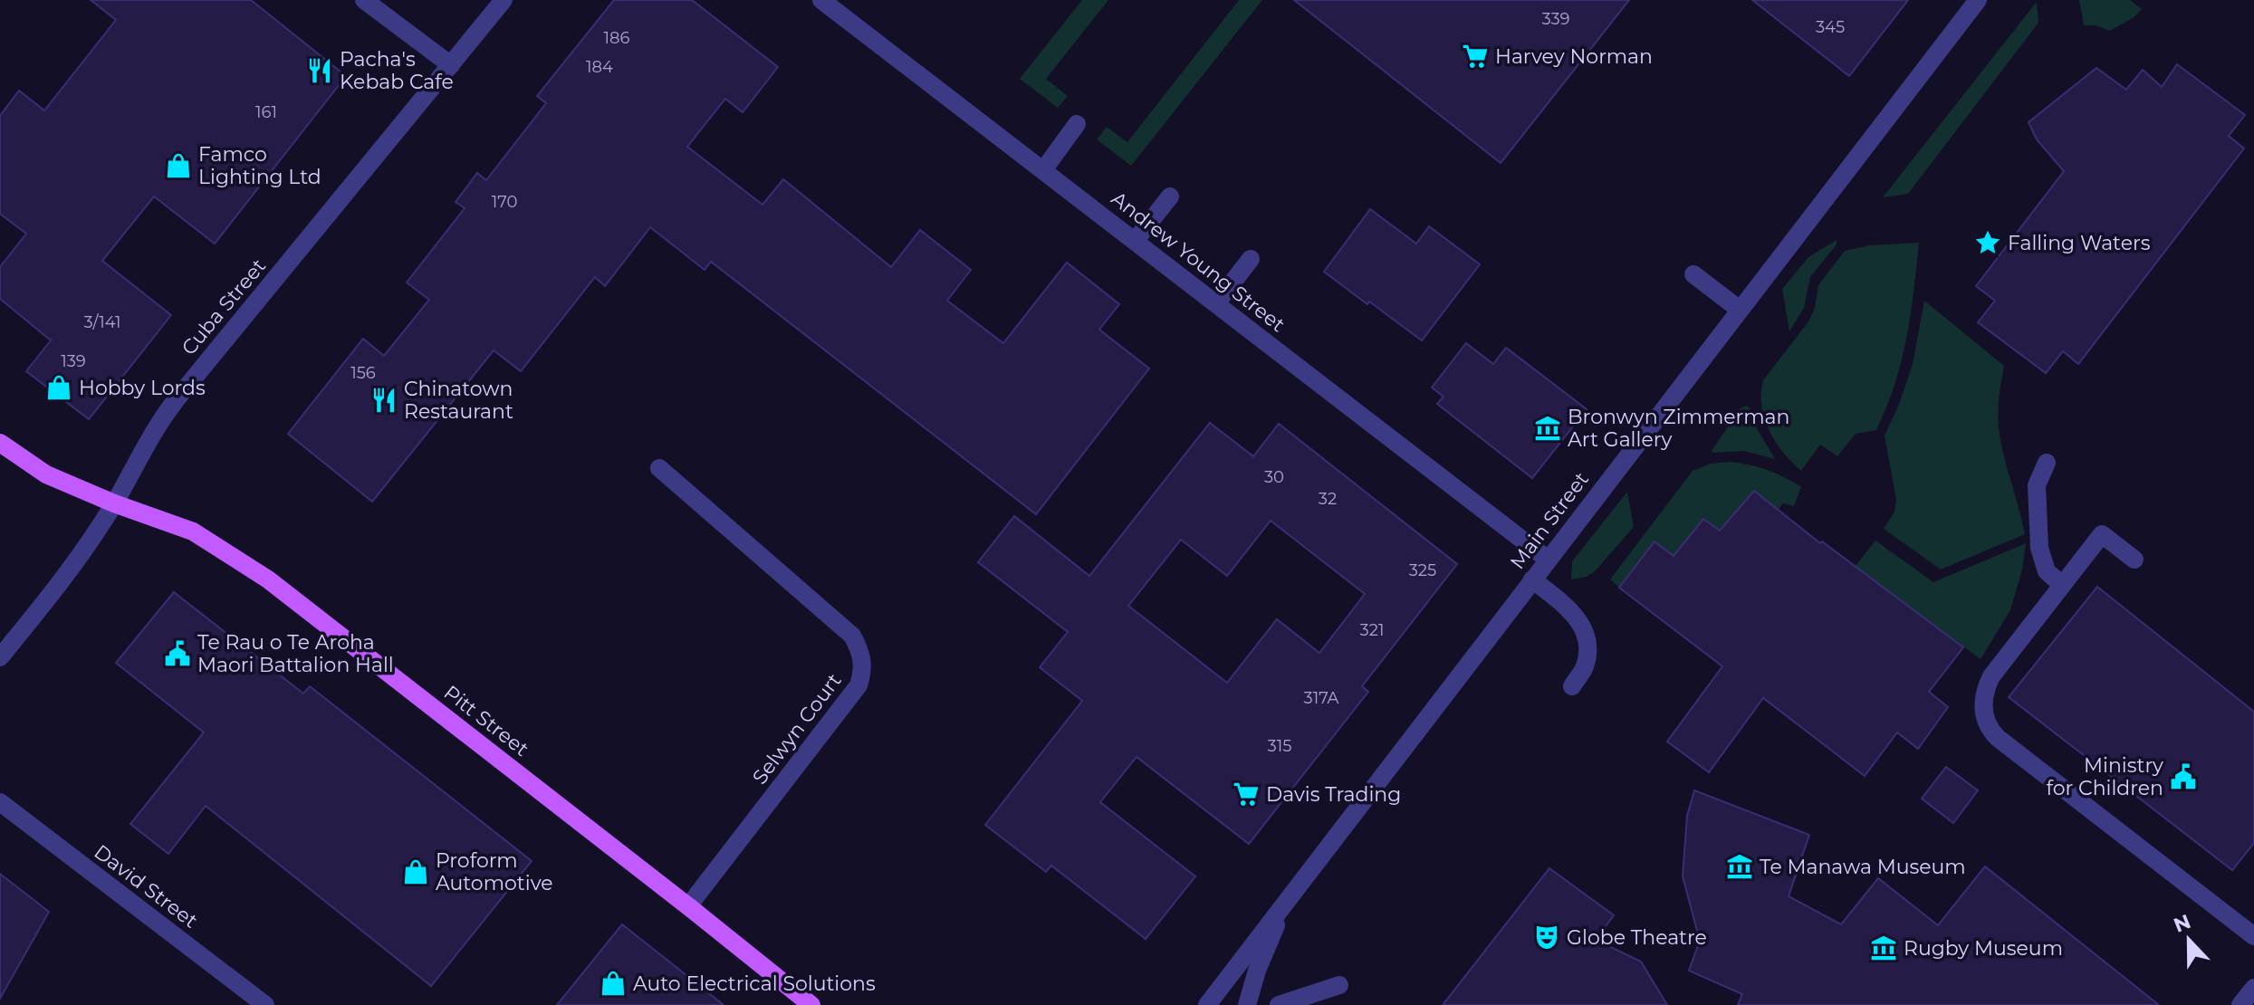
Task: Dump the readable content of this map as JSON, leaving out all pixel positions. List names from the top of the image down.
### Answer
{
  "streets": {
    "main road": ["Pitt Street"],
    "street": [
      "Andrew Young Street",
      "Cuba Street",
      "Main Street",
      "Selwyn Court",
      "David Street"
    ]
  },
  "crossings": [
    ["Andrew Young Street", "Main Street"],
    ["Cuba Street", "Pitt Street"],
    ["Pitt Street", "Selwyn Court"]
  ],
  "places": {
    "supermarket": ["Harvey Norman", "Davis Trading"],
    "restaurant": ["Pacha's Kebab Cafe", "Chinatown Restaurant"],
    "shop": [
      "Famco Lighting Ltd",
      "Hobby Lords",
      "Proform Automotive",
      "Auto Electrical Solutions"
    ],
    "place": ["Falling Waters"],
    "museum": ["Bronwyn Zimmerman Art Gallery", "Te Manawa Museum", "Rugby Museum"],
    "public building": ["Te Rau o Te Aroha Maori Battalion Hall", "Ministry for Children"],
    "theatre": ["Globe Theatre"]
  },
  "house_numbers": [
    "339",
    "345",
    "186",
    "184",
    "161",
    "170",
    "3/141",
    "139",
    "156",
    "30",
    "32",
    "325",
    "321",
    "317A",
    "315"
  ],
  "north": "top"
}
